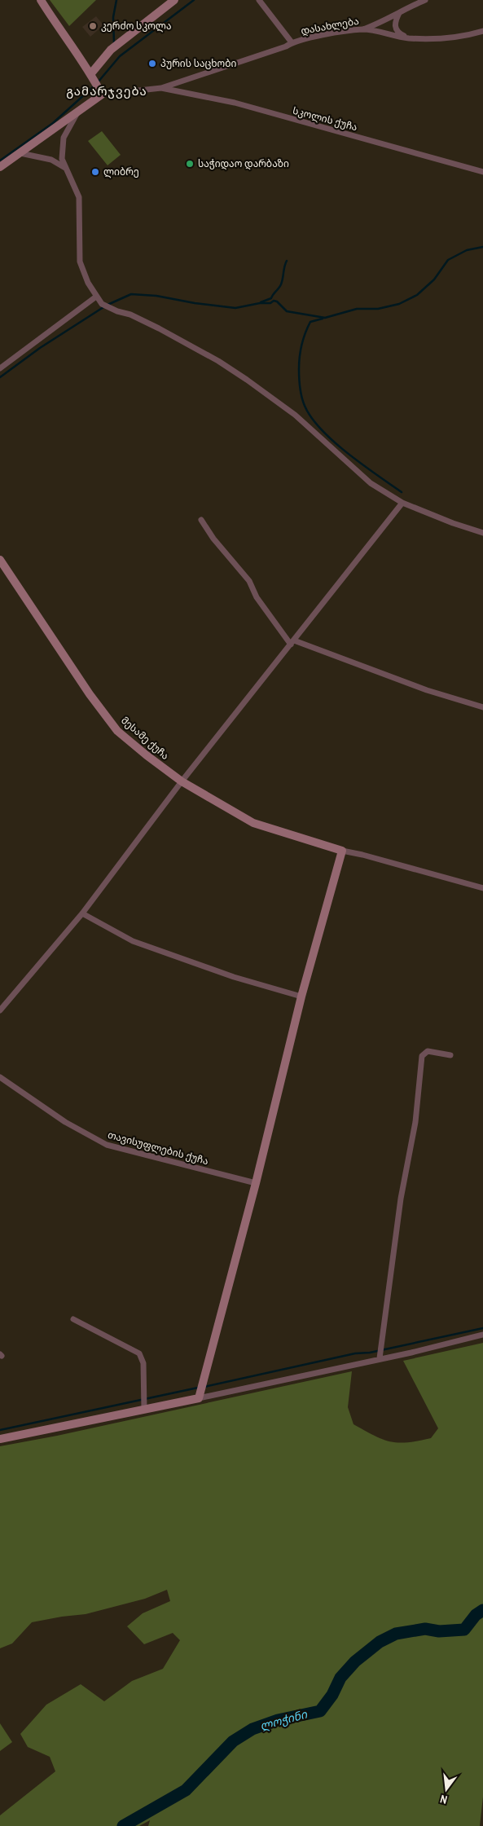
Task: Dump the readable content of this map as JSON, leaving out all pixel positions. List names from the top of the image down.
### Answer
{
  "streets": {
    "street": [
      "დასახლება",
      "სკოლის ქუჩა",
      "მესამე ქუჩა",
      "თავისუფლების ქუჩა"
    ]
  },
  "crossings": [
    ["დასახლება", "სკოლის ქუჩა"]
  ],
  "districts": ["გამარჯვება"],
  "water": ["ლოჭინი"],
  "places": [
    "კერძო სკოლა",
    "პურის საცხობი",
    "საჭიდაო დარბაზი",
    "ლიბრე"
  ],
  "north": "bottom"
}
